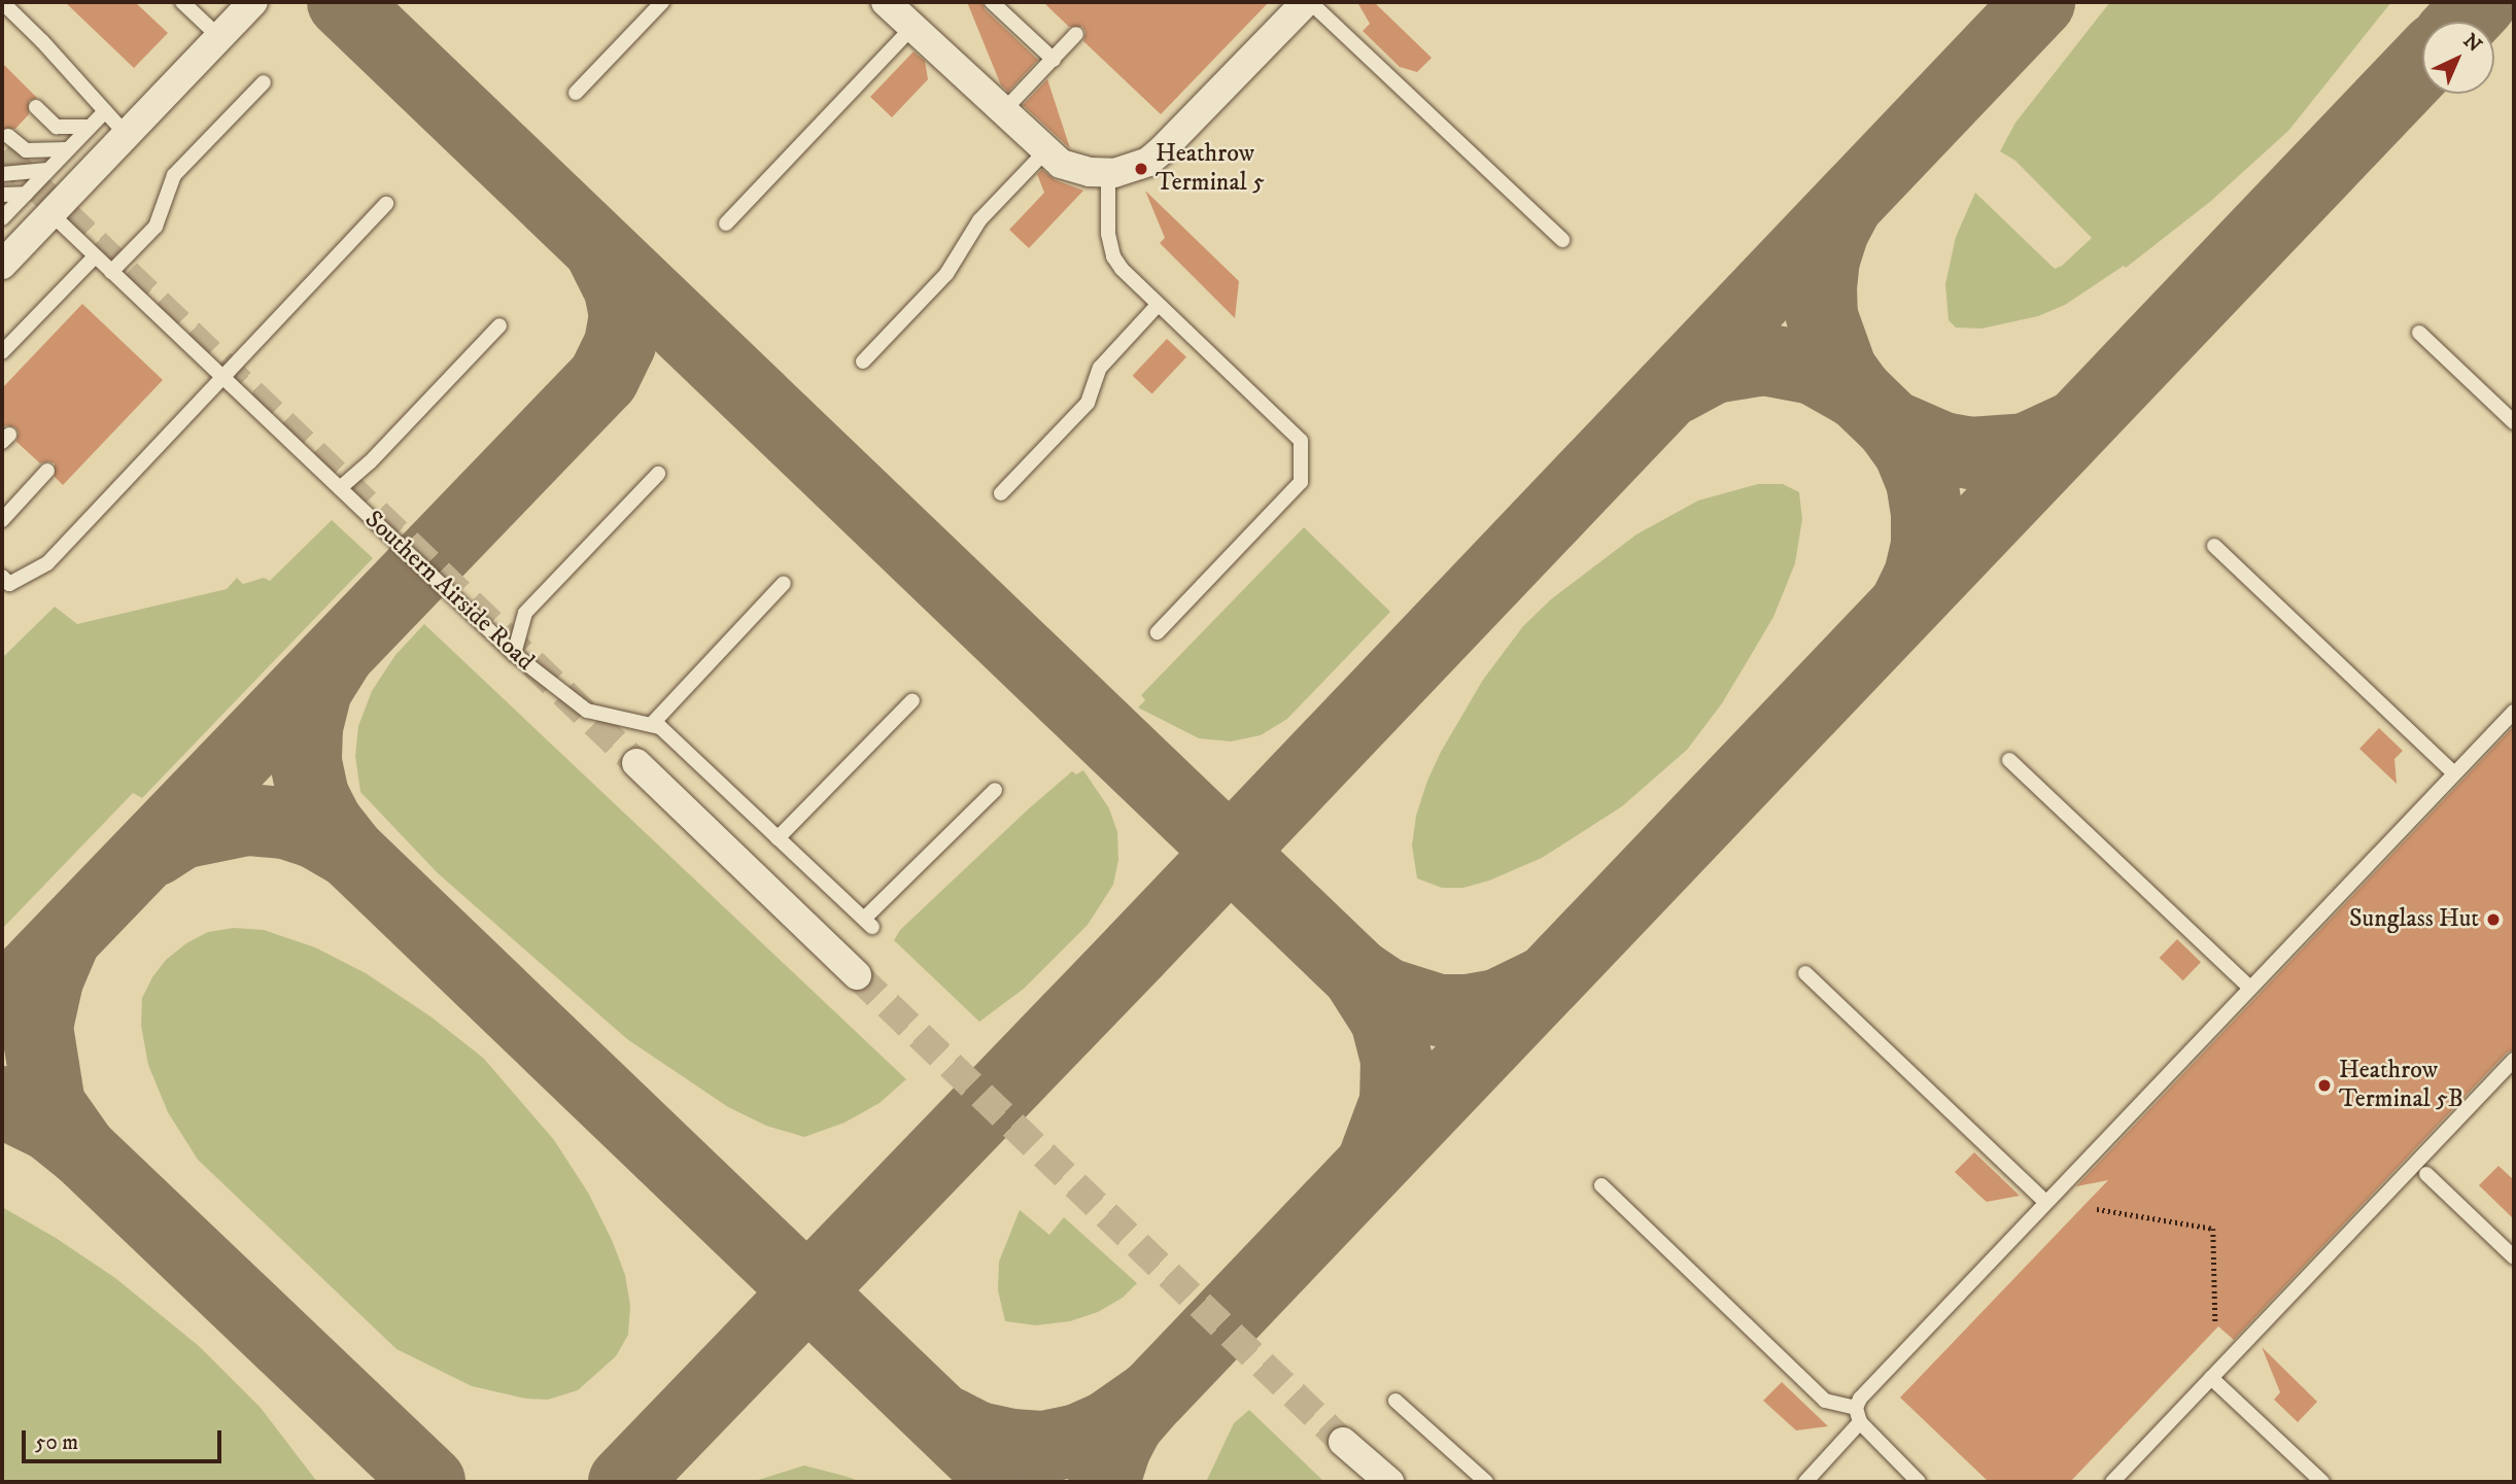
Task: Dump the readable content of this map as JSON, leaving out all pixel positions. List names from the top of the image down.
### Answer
{
  "streets": {
    "lane": ["Southern Airside Road"]
  },
  "places": ["Heathrow Terminal 5", "Sunglass Hut", "Heathrow Terminal 5B"],
  "scale_bar": "50 m",
  "north": "top right"
}
